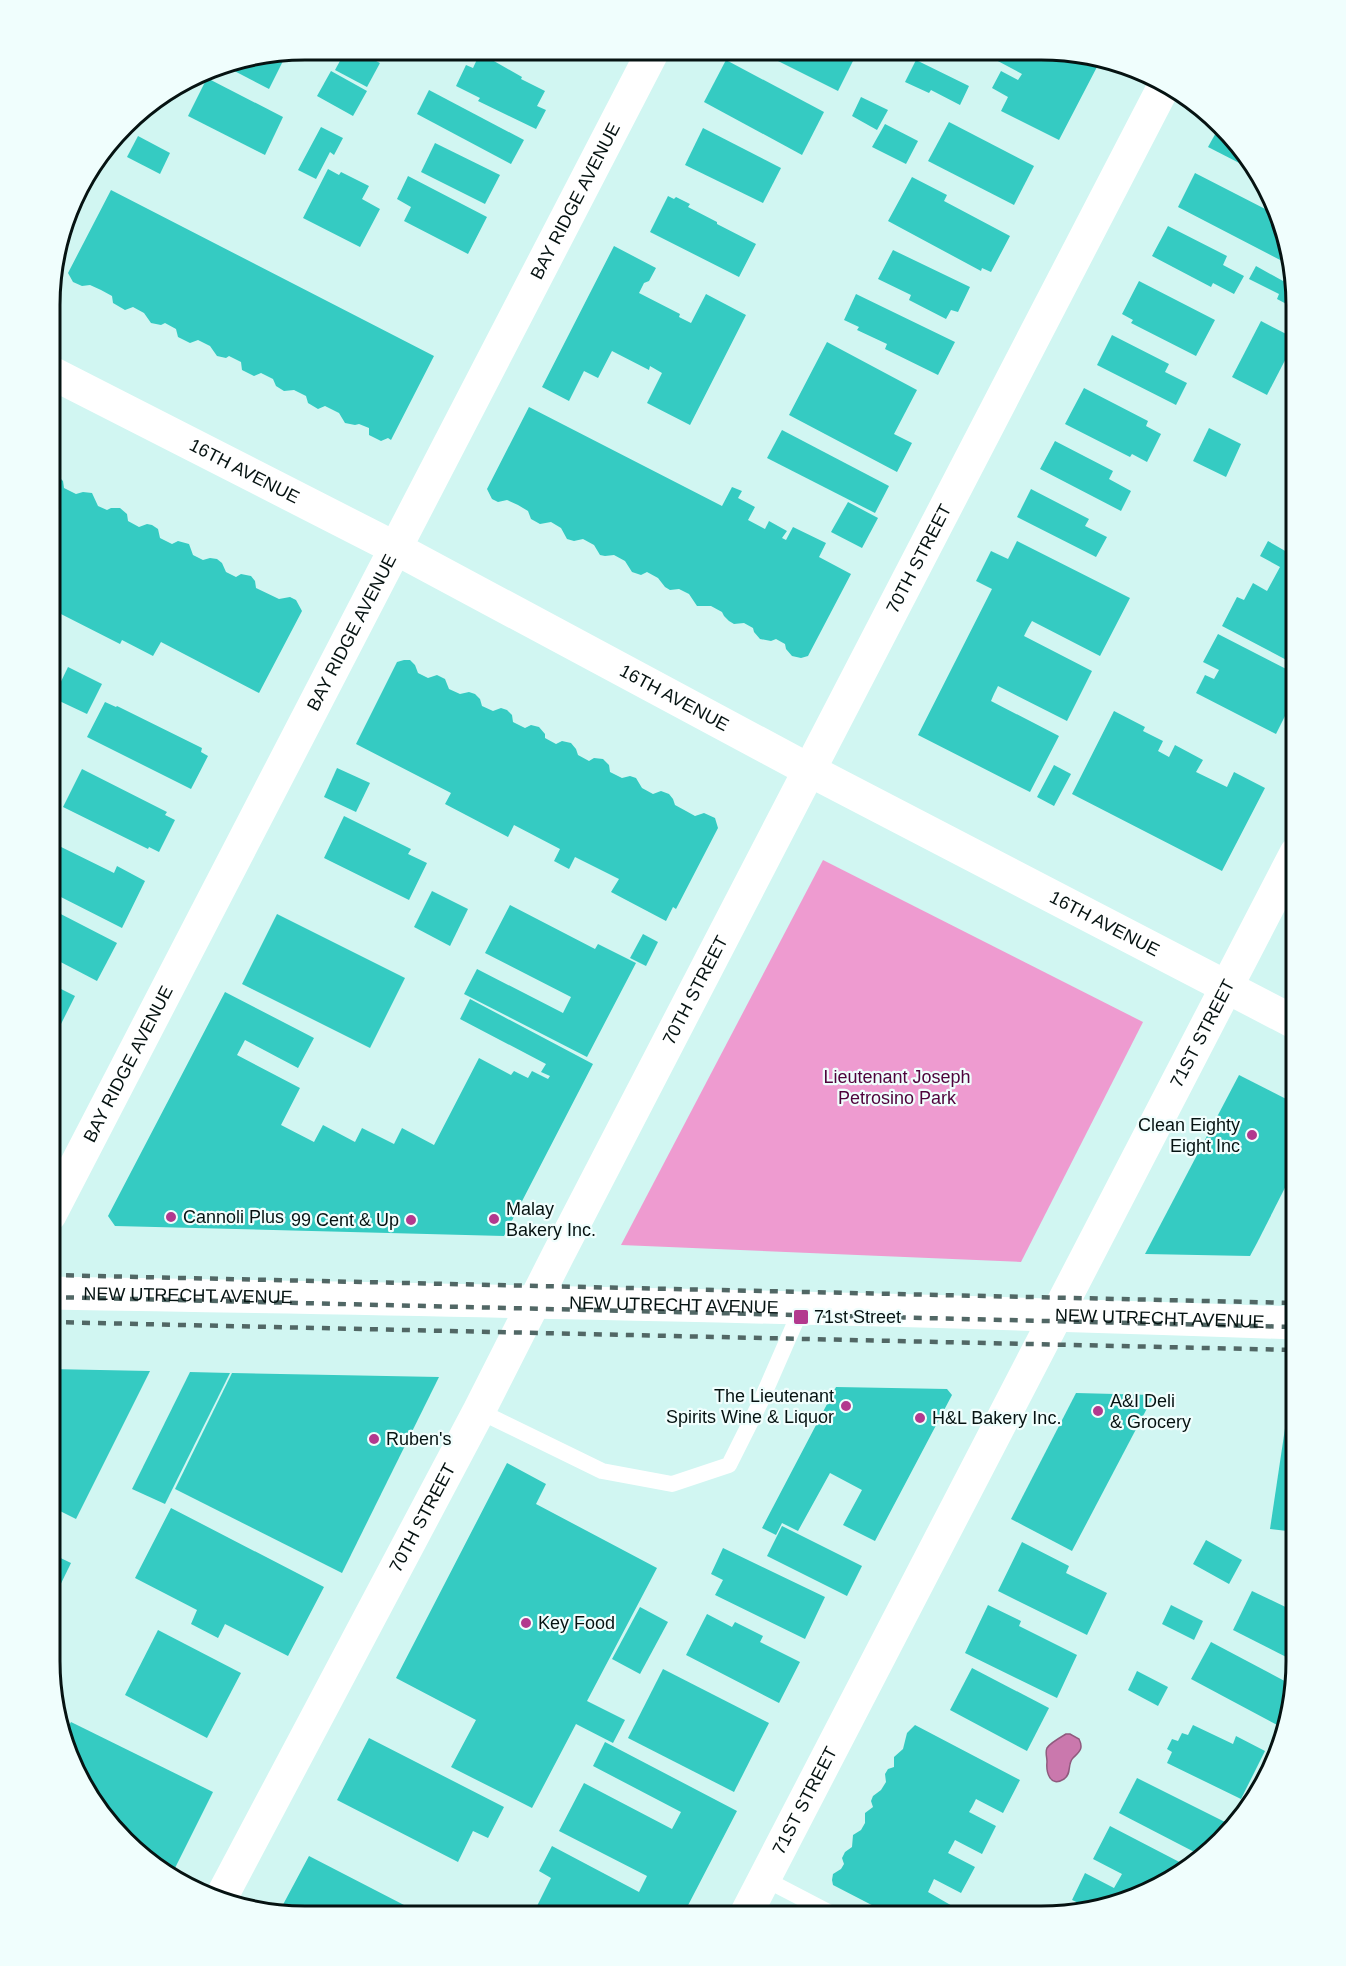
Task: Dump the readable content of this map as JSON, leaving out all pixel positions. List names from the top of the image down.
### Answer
{
  "streets": {
    "street": [
      "BAY RIDGE AVENUE",
      "16TH AVENUE",
      "70TH STREET",
      "71ST STREET",
      "NEW UTRECHT AVENUE"
    ]
  },
  "crossings": [
    ["BAY RIDGE AVENUE", "16TH AVENUE"],
    ["16TH AVENUE", "70TH STREET"],
    ["16TH AVENUE", "71ST STREET"],
    ["70TH STREET", "NEW UTRECHT AVENUE"],
    ["71ST STREET", "NEW UTRECHT AVENUE"]
  ],
  "parks": ["Lieutenant Joseph Petrosino Park"],
  "places": {
    "other": [
      "Clean Eighty Eight Inc",
      "Cannoli Plus",
      "Malay Bakery Inc.",
      "99 Cent & Up",
      "The Lieutenant Spirits Wine & Liquor",
      "A&I Deli & Grocery",
      "H&L Bakery Inc.",
      "Ruben's",
      "Key Food"
    ],
    "transit": ["71st Street"]
  }
}
